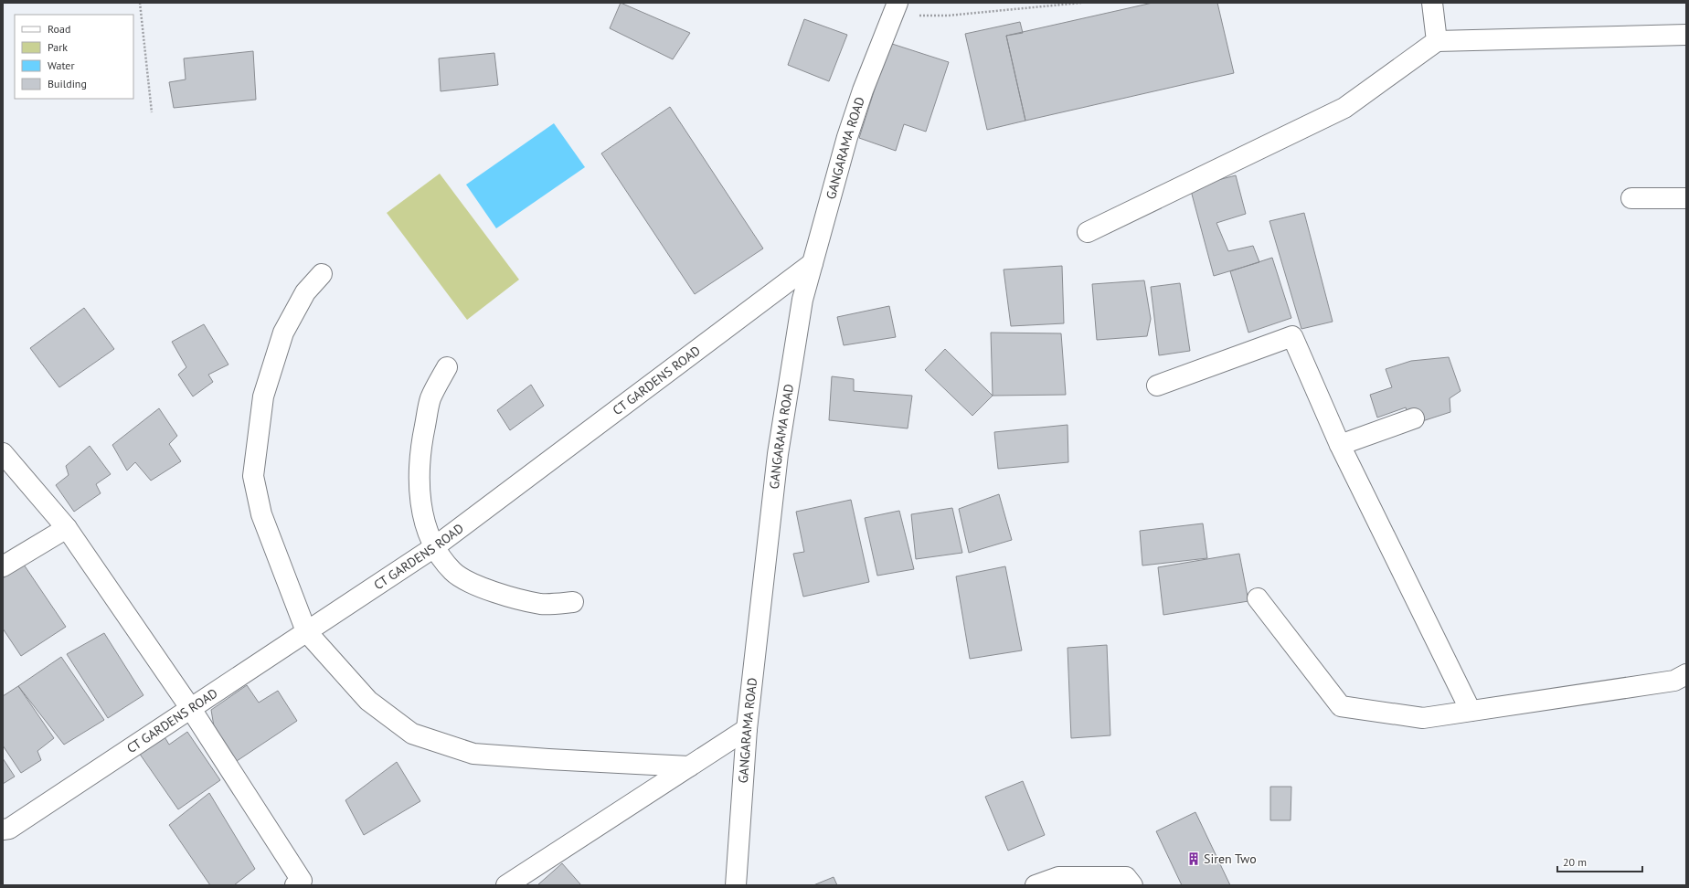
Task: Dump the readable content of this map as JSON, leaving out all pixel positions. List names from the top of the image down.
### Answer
{
  "streets": {
    "street": ["GANGARAMA ROAD", "CT GARDENS ROAD"]
  },
  "crossings": [
    ["GANGARAMA ROAD", "CT GARDENS ROAD"]
  ],
  "places": {
    "building": ["Siren Two"]
  },
  "legend": [
    "Road",
    "Park",
    "Water",
    "Building"
  ],
  "scale_bar": "20 m"
}
